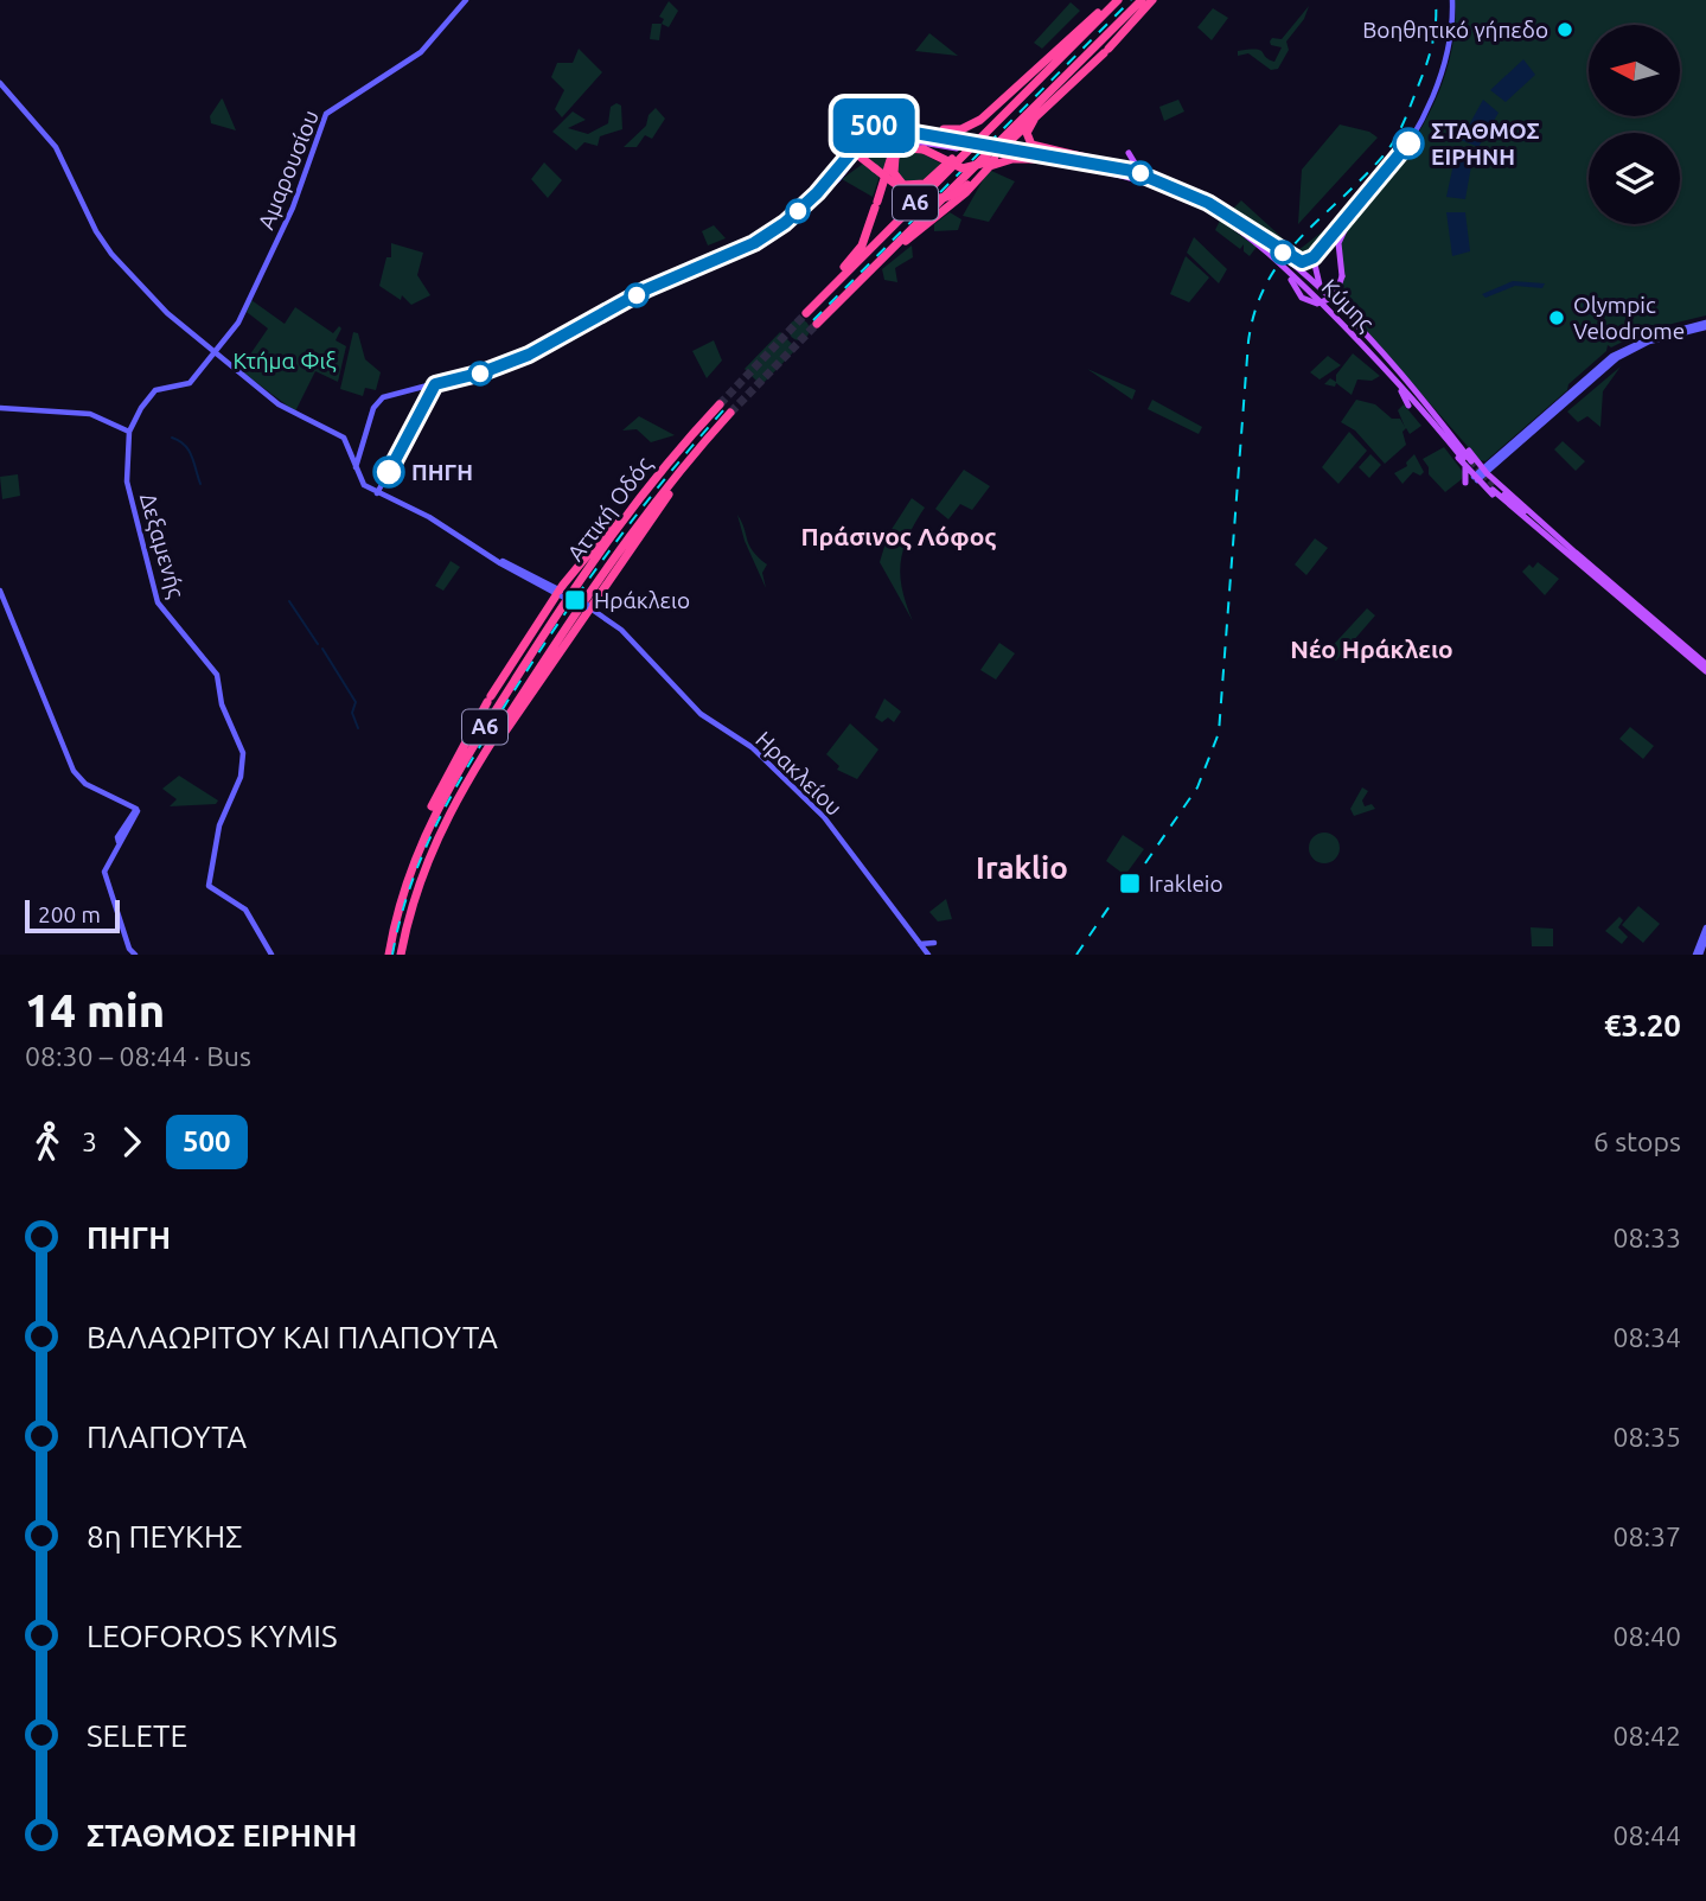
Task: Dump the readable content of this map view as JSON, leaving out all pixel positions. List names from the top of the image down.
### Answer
{
  "streets": {
    "highway": ["Α6", "Αττική Οδός"],
    "main road": [
      "Αμαρουσίου",
      "Κύμης",
      "Δεξαμενής",
      "Ηρακλείου"
    ]
  },
  "crossings": [
    ["Αμαρουσίου", "Δεξαμενής"],
    ["Αμαρουσίου", "Ηρακλείου"]
  ],
  "districts": ["Πράσινος Λόφος", "Νέο Ηράκλειο", "Iraklio"],
  "parks": ["Κτήμα Φιξ"],
  "places": {
    "other": [
      "Βοηθητικό γήπεδο",
      "ΣΤΑΘΜΟΣ ΕΙΡΗΝΗ",
      "Olympic Velodrome",
      "ΠΗΓΗ"
    ],
    "transit": ["Ηράκλειο", "Irakleio"]
  },
  "lines": ["bus line 500"],
  "scale_bar": "200 m",
  "north": "left",
  "page": {
    "on_map": "500",
    "scale": "200 m",
    "heading": ["14 min", "08:30 – 08:44 · Bus", "€3.20"],
    "legs": ["3", "500", "6 stops"],
    "list": [
      {
        "name": "ΠΗΓΗ",
        "value": "08:33"
      },
      {
        "name": "ΒΑΛΑΩΡΙΤΟΥ ΚΑΙ ΠΛΑΠΟΥΤΑ",
        "value": "08:34"
      },
      {
        "name": "ΠΛΑΠΟΥΤΑ",
        "value": "08:35"
      },
      {
        "name": "8η ΠΕΥΚΗΣ",
        "value": "08:37"
      },
      {
        "name": "LEOFOROS KYMIS",
        "value": "08:40"
      },
      {
        "name": "SELETE",
        "value": "08:42"
      },
      {
        "name": "ΣΤΑΘΜΟΣ ΕΙΡΗΝΗ",
        "value": "08:44"
      }
    ]
  }
}
